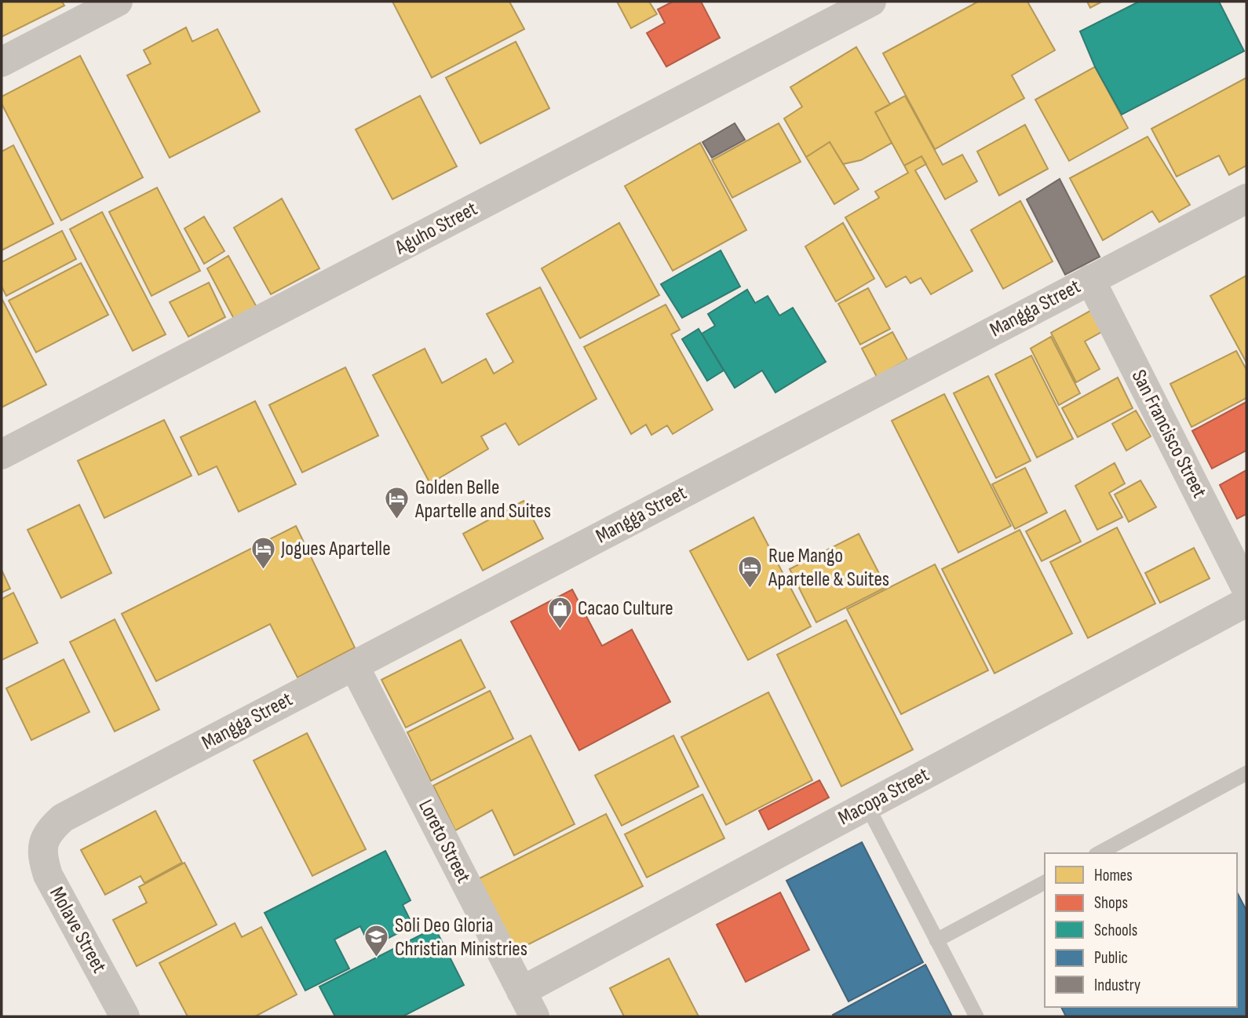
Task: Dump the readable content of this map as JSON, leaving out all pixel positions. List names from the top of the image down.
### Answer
{
  "streets": {
    "street": [
      "Aguho Street",
      "Mangga Street",
      "San Francisco Street",
      "Macopa Street",
      "Loreto Street",
      "Molave Street"
    ]
  },
  "crossings": [
    ["Mangga Street", "San Francisco Street"],
    ["Mangga Street", "Loreto Street"],
    ["Mangga Street", "Molave Street"],
    ["Macopa Street", "Loreto Street"]
  ],
  "places": {
    "hotel": ["Golden Belle Apartelle and Suites", "Jogues Apartelle", "Rue Mango Apartelle & Suites"],
    "shop": ["Cacao Culture"],
    "school or university": ["Soli Deo Gloria Christian Ministries"]
  },
  "legend": [
    "Homes",
    "Shops",
    "Schools",
    "Public",
    "Industry"
  ]
}
